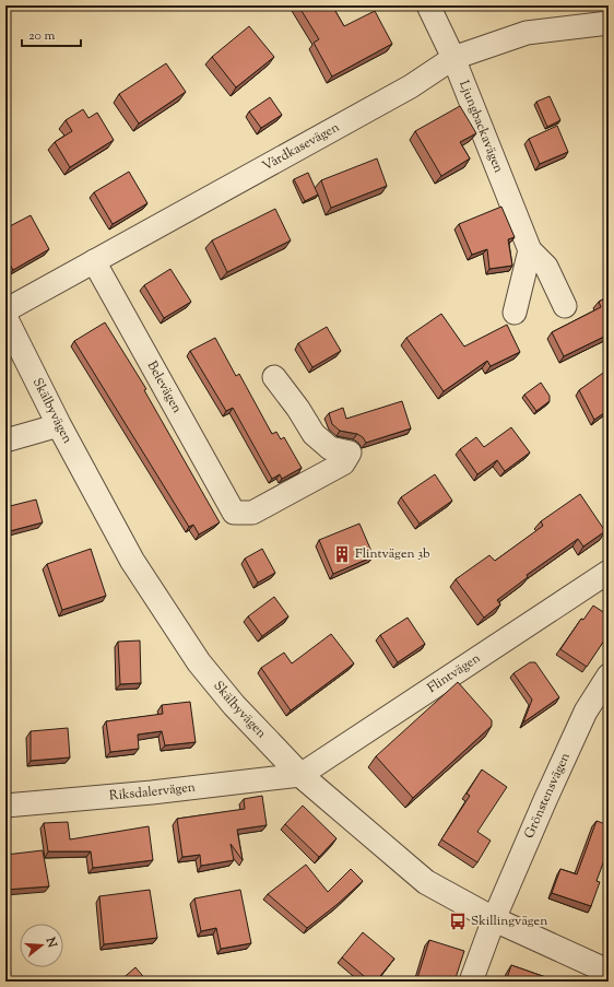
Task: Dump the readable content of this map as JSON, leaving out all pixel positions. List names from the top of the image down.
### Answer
{
  "streets": {
    "street": [
      "Ljungbackavägen",
      "Vårdkasevägen",
      "Belevägen",
      "Skälbyvägen",
      "Flintvägen",
      "Riksdalervägen",
      "Grönstensvägen"
    ]
  },
  "crossings": [
    ["Ljungbackavägen", "Vårdkasevägen"],
    ["Vårdkasevägen", "Belevägen"],
    ["Skälbyvägen", "Flintvägen"],
    ["Skälbyvägen", "Riksdalervägen"],
    ["Skälbyvägen", "Grönstensvägen"],
    ["Flintvägen", "Riksdalervägen"]
  ],
  "places": {
    "building": ["Flintvägen 3b"],
    "bus stop": ["Skillingvägen"]
  },
  "scale_bar": "20 m",
  "north": "right"
}
